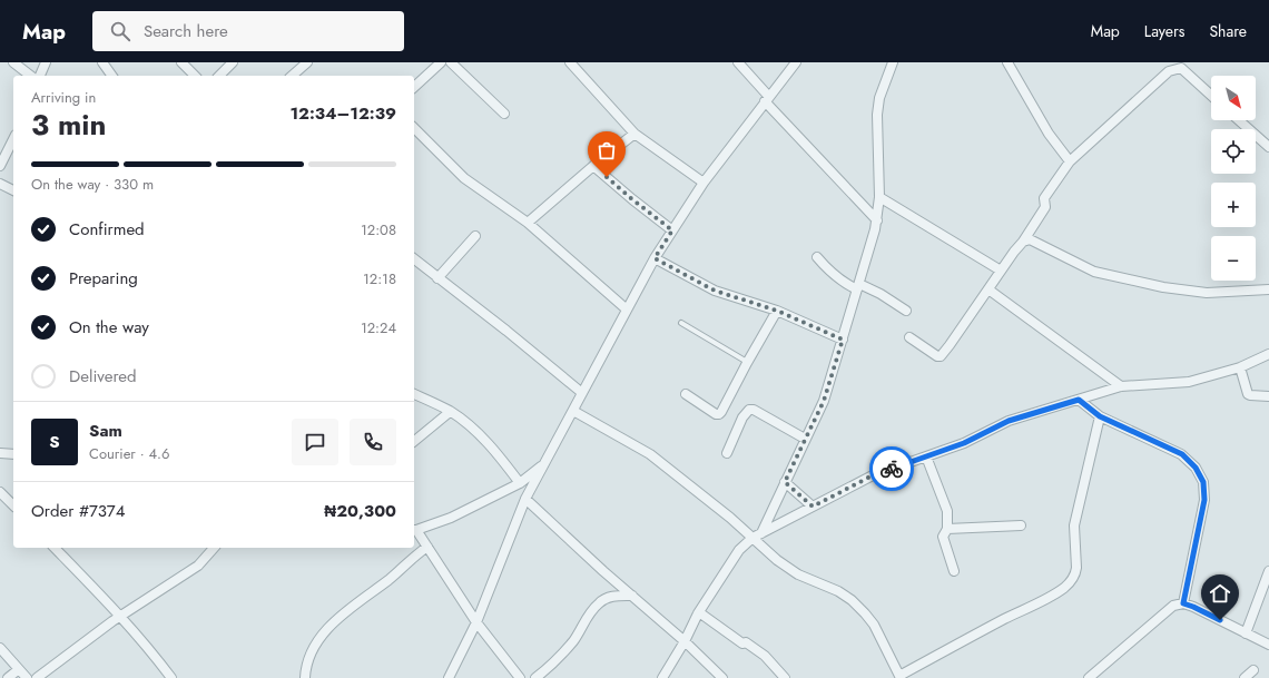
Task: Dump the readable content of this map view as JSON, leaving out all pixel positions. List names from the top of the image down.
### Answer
{
  "north": "bottom right",
  "page": {
    "header": "Map",
    "search": "Search here",
    "nav": ["Map", "Layers", "Share"],
    "map_buttons": ["+", "−"],
    "heading": ["3 min", "Arriving in", "12:34–12:39"],
    "panel": [
      "Sam",
      "Courier · 4.6",
      "Order #7374",
      "₦20,300"
    ],
    "bar": "On the way · 330 m",
    "list": [
      ["Confirmed", "12:08"],
      ["Preparing", "12:18"],
      ["On the way", "12:24"],
      "Delivered"
    ],
    "round": "S"
  }
}
